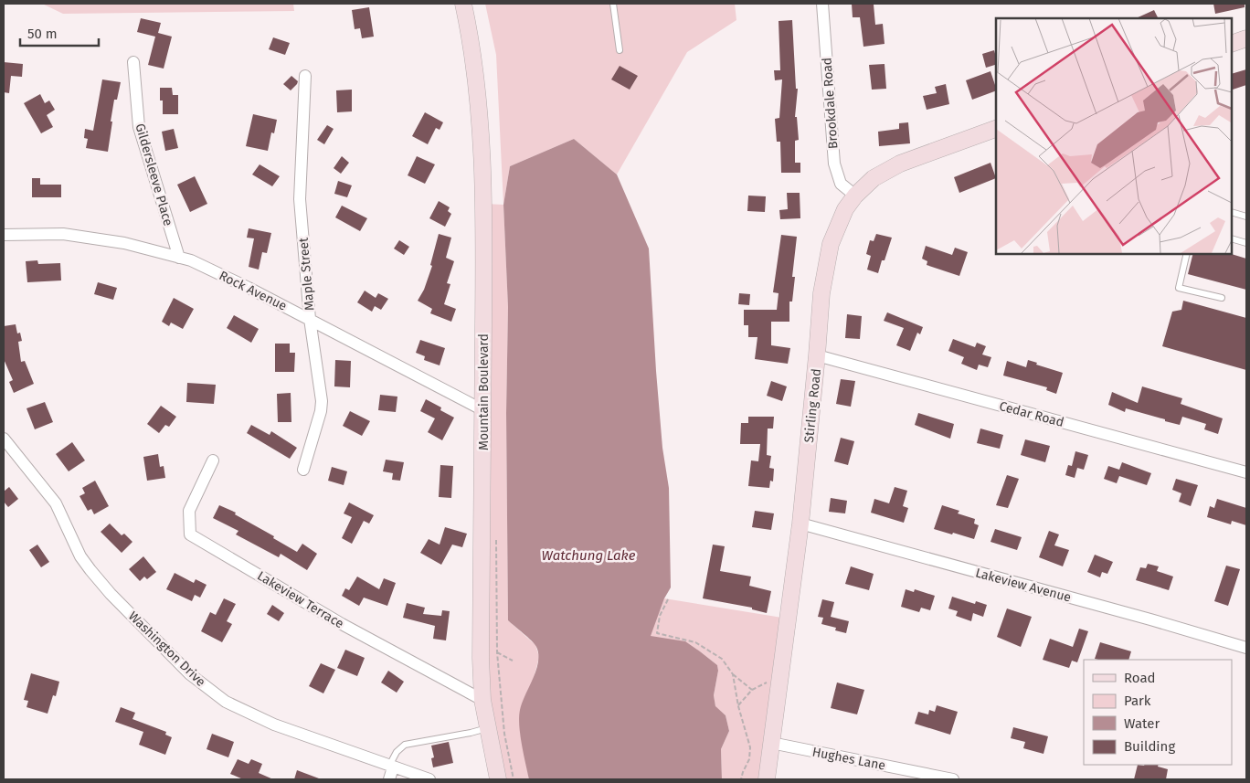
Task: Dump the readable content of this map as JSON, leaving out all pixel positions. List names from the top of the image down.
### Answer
{
  "streets": {
    "street": [
      "Brookdale Road",
      "Gildersleeve Place",
      "Maple Street",
      "Rock Avenue",
      "Mountain Boulevard",
      "Stirling Road",
      "Cedar Road",
      "Lakeview Avenue",
      "Lakeview Terrace",
      "Washington Drive",
      "Hughes Lane"
    ]
  },
  "crossings": [
    ["Brookdale Road", "Stirling Road"],
    ["Gildersleeve Place", "Rock Avenue"],
    ["Maple Street", "Rock Avenue"],
    ["Rock Avenue", "Mountain Boulevard"],
    ["Mountain Boulevard", "Lakeview Terrace"],
    ["Stirling Road", "Cedar Road"],
    ["Stirling Road", "Lakeview Avenue"],
    ["Stirling Road", "Hughes Lane"]
  ],
  "water": ["Watchung Lake"],
  "legend": [
    "Road",
    "Park",
    "Water",
    "Building"
  ],
  "scale_bar": "50 m"
}
